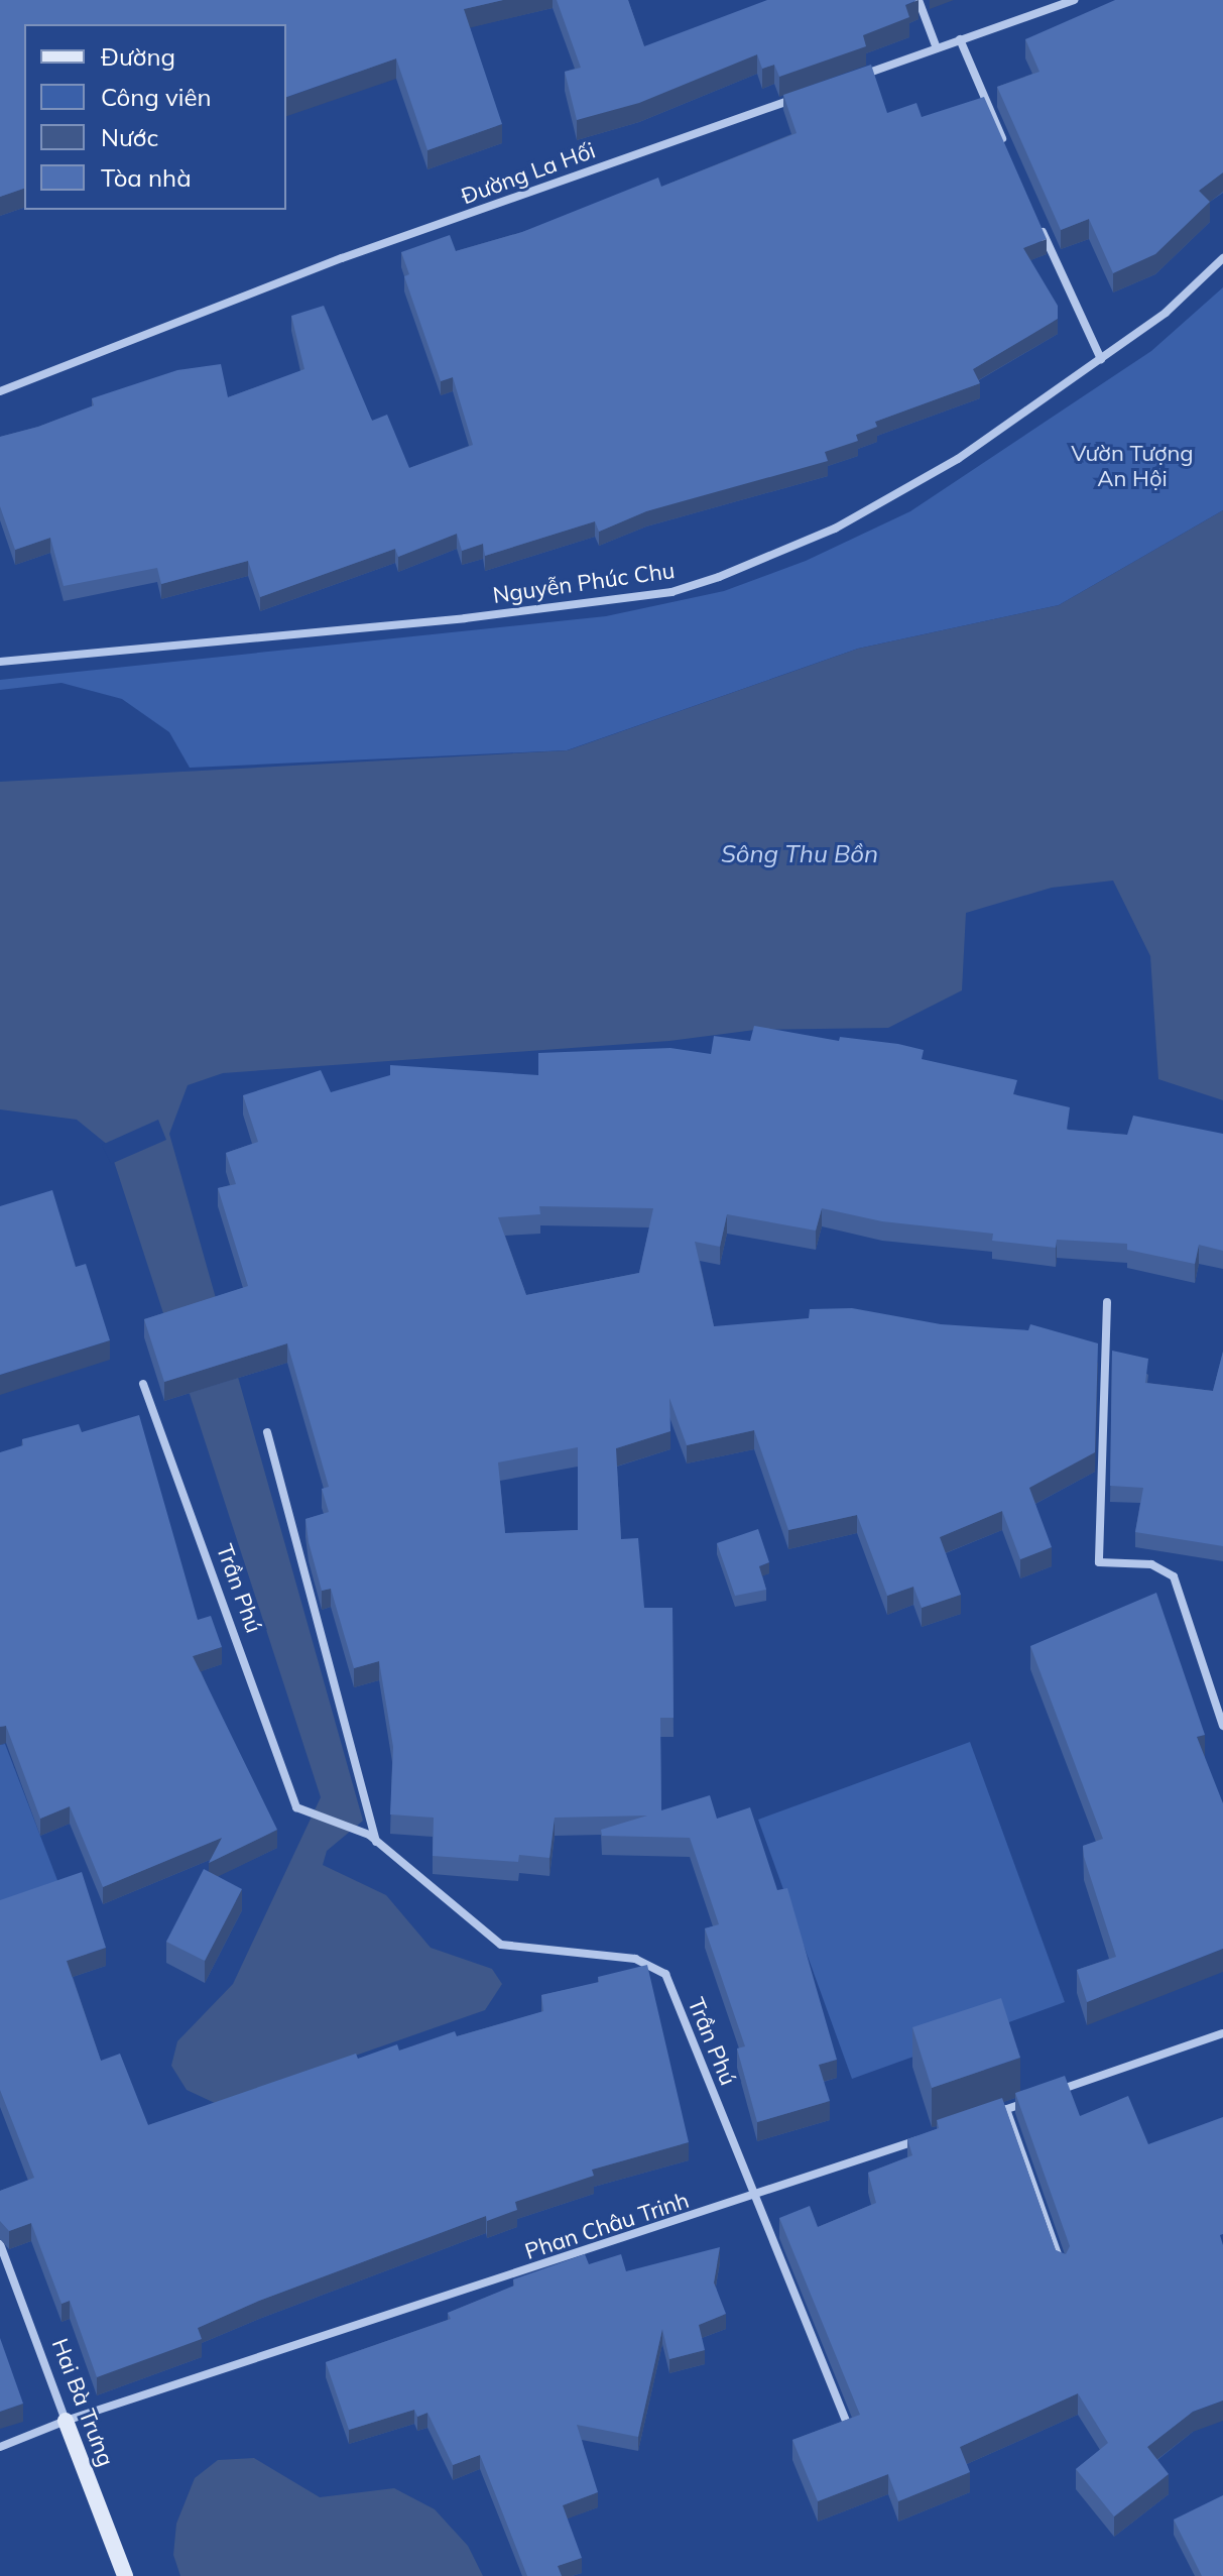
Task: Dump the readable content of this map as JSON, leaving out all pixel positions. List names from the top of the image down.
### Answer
{
  "streets": {
    "street": [
      "Đường La Hối",
      "Nguyễn Phúc Chu",
      "Trần Phú",
      "Phan Châu Trinh",
      "Hai Bà Trưng"
    ]
  },
  "crossings": [
    ["Trần Phú", "Phan Châu Trinh"],
    ["Phan Châu Trinh", "Hai Bà Trưng"]
  ],
  "water": ["Sông Thu Bồn"],
  "parks": ["Vườn Tượng An Hội"],
  "legend": [
    "Đường",
    "Công viên",
    "Nước",
    "Tòa nhà"
  ]
}
